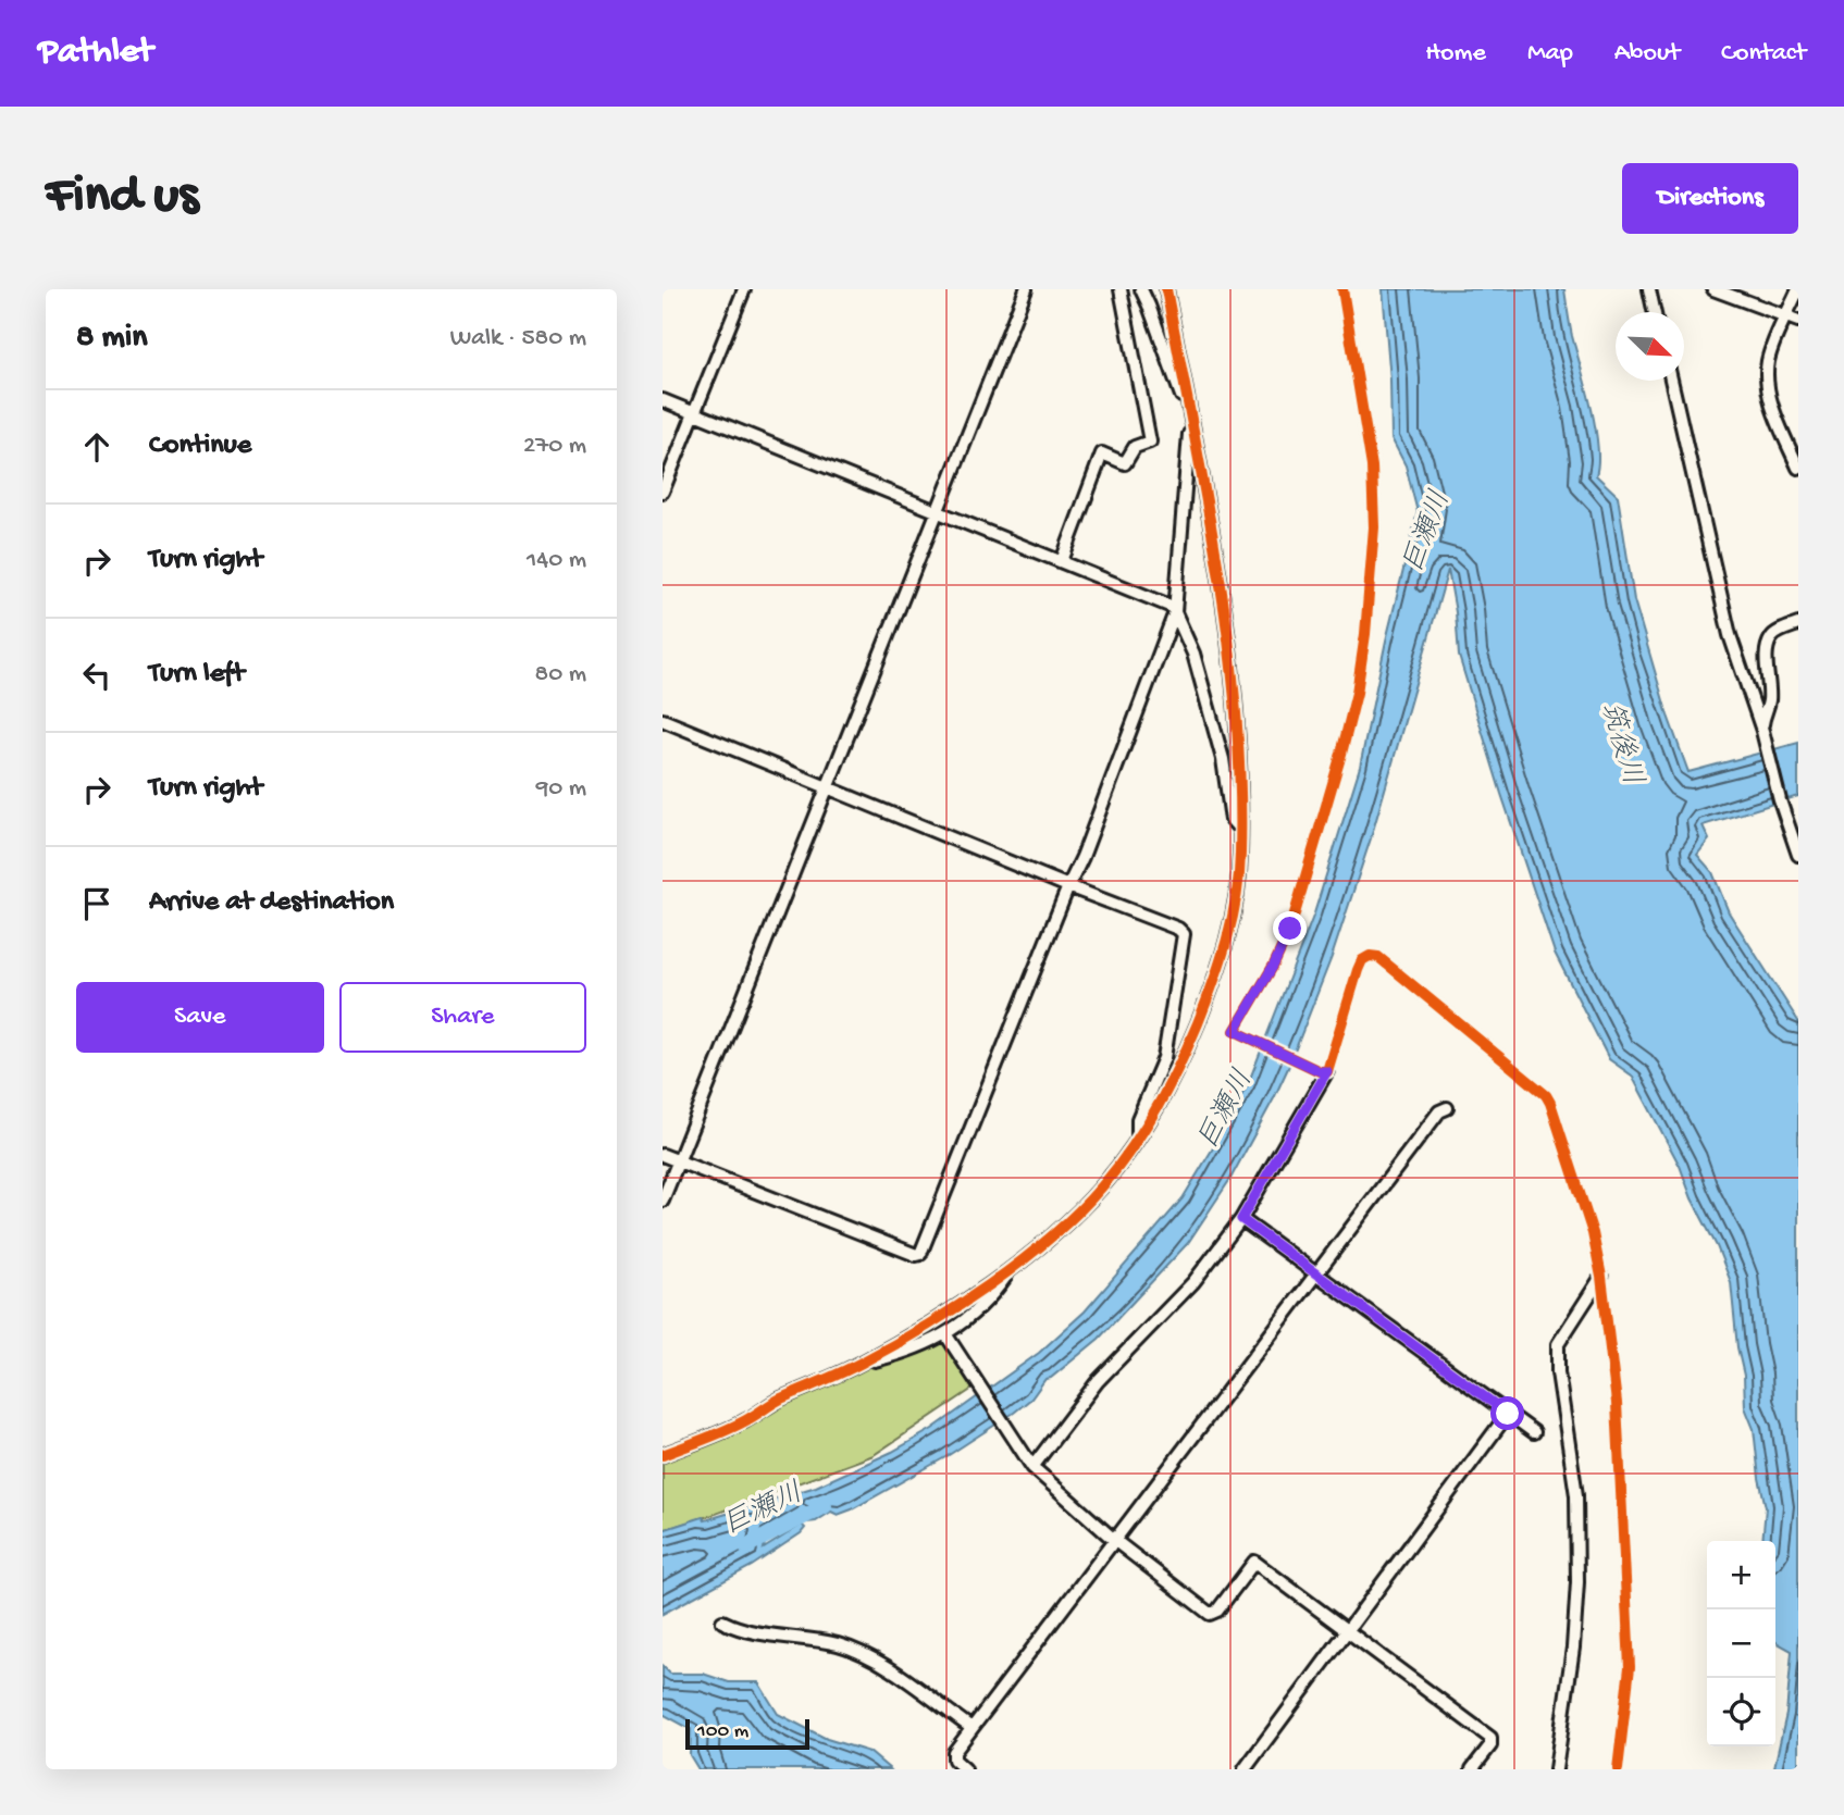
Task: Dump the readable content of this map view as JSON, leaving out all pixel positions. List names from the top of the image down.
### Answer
{
  "water": ["巨瀬川", "筑後川"],
  "scale_bar": "100 m",
  "north": "bottom right",
  "page": {
    "header": "Pathlet",
    "nav": [
      "Home",
      "Map",
      "About",
      "Contact"
    ],
    "buttons": [
      "Directions",
      ["Save", "Share"]
    ],
    "title": "Find us",
    "heading": ["8 min", "Walk · 580 m"],
    "list": [
      ["Continue", "270 m"],
      ["Turn right", "140 m"],
      ["Turn left", "80 m"],
      ["Turn right", "90 m"],
      "Arrive at destination"
    ],
    "map_buttons": ["+", "−"],
    "scale": "100 m"
  }
}
